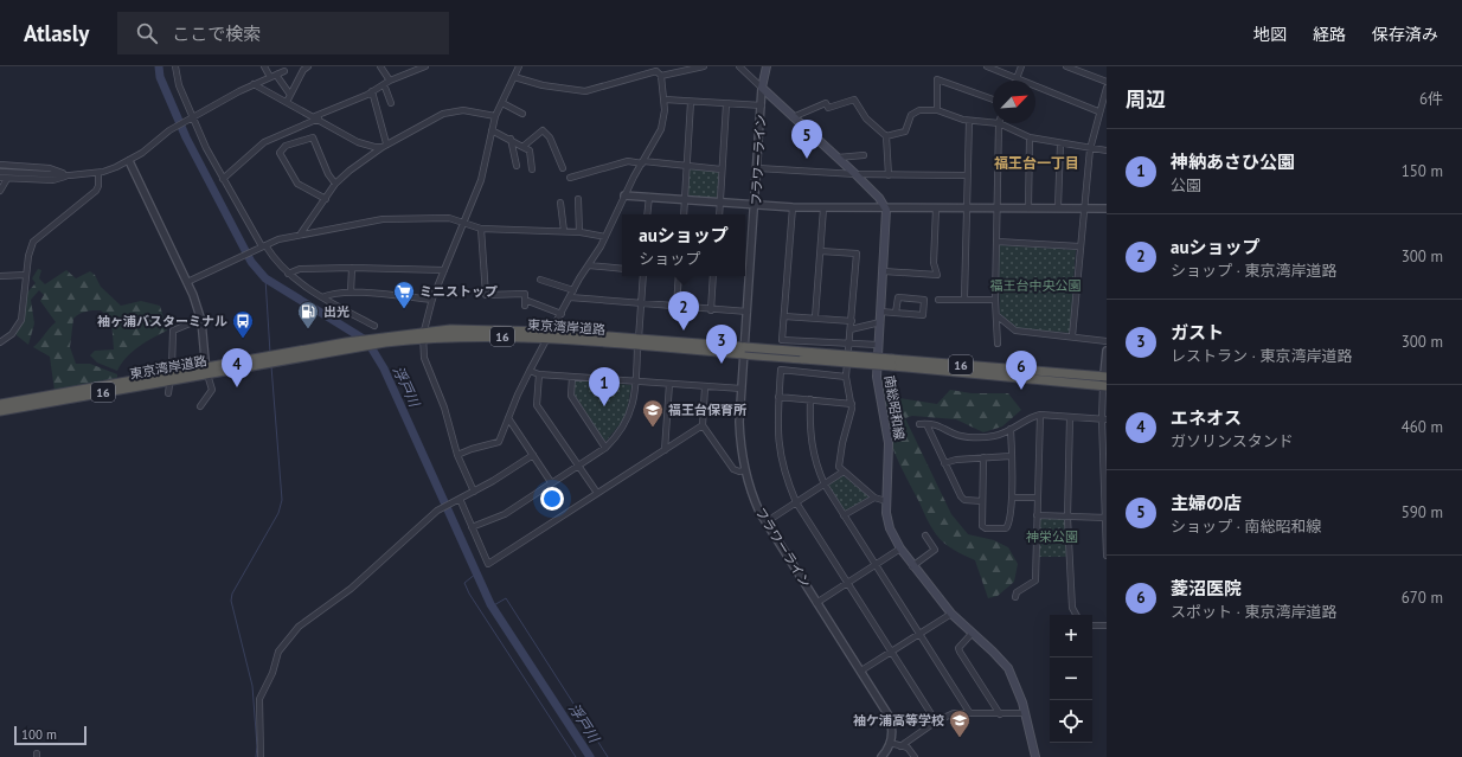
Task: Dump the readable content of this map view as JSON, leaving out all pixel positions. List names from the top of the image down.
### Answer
{
  "streets": {
    "highway": ["東京湾岸道路", "16"],
    "main road": ["南総昭和線"],
    "street": ["フラワーライン"]
  },
  "crossings": [
    ["フラワーライン", "東京湾岸道路"]
  ],
  "districts": ["福王台一丁目"],
  "water": ["浮戸川"],
  "parks": ["福王台中央公園", "神栄公園"],
  "places": {
    "supermarket": ["ミニストップ"],
    "fuel station": ["出光"],
    "bus stop": ["袖ヶ浦バスターミナル"],
    "school or university": ["福王台保育所", "袖ケ浦高等学校"]
  },
  "scale_bar": "100 m",
  "north": "top right",
  "page": {
    "header": "Atlasly",
    "search": "ここで検索",
    "nav": ["地図", "経路", "保存済み"],
    "heading": ["周辺", "6件"],
    "pins": [
      "5",
      "2",
      "3",
      "4",
      "6",
      "1"
    ],
    "list": [
      {
        "mark": "1",
        "name": "神納あさひ公園",
        "note": "公園",
        "value": "150 m"
      },
      {
        "mark": "2",
        "name": "auショップ",
        "note": "ショップ · 東京湾岸道路",
        "value": "300 m"
      },
      {
        "mark": "3",
        "name": "ガスト",
        "note": "レストラン · 東京湾岸道路",
        "value": "300 m"
      },
      {
        "mark": "4",
        "name": "エネオス",
        "note": "ガソリンスタンド",
        "value": "460 m"
      },
      {
        "mark": "5",
        "name": "主婦の店",
        "note": "ショップ · 南総昭和線",
        "value": "590 m"
      },
      {
        "mark": "6",
        "name": "菱沼医院",
        "note": "スポット · 東京湾岸道路",
        "value": "670 m"
      }
    ],
    "popup": ["auショップ", "ショップ"],
    "map_buttons": ["+", "−"],
    "scale": "100 m"
  }
}
